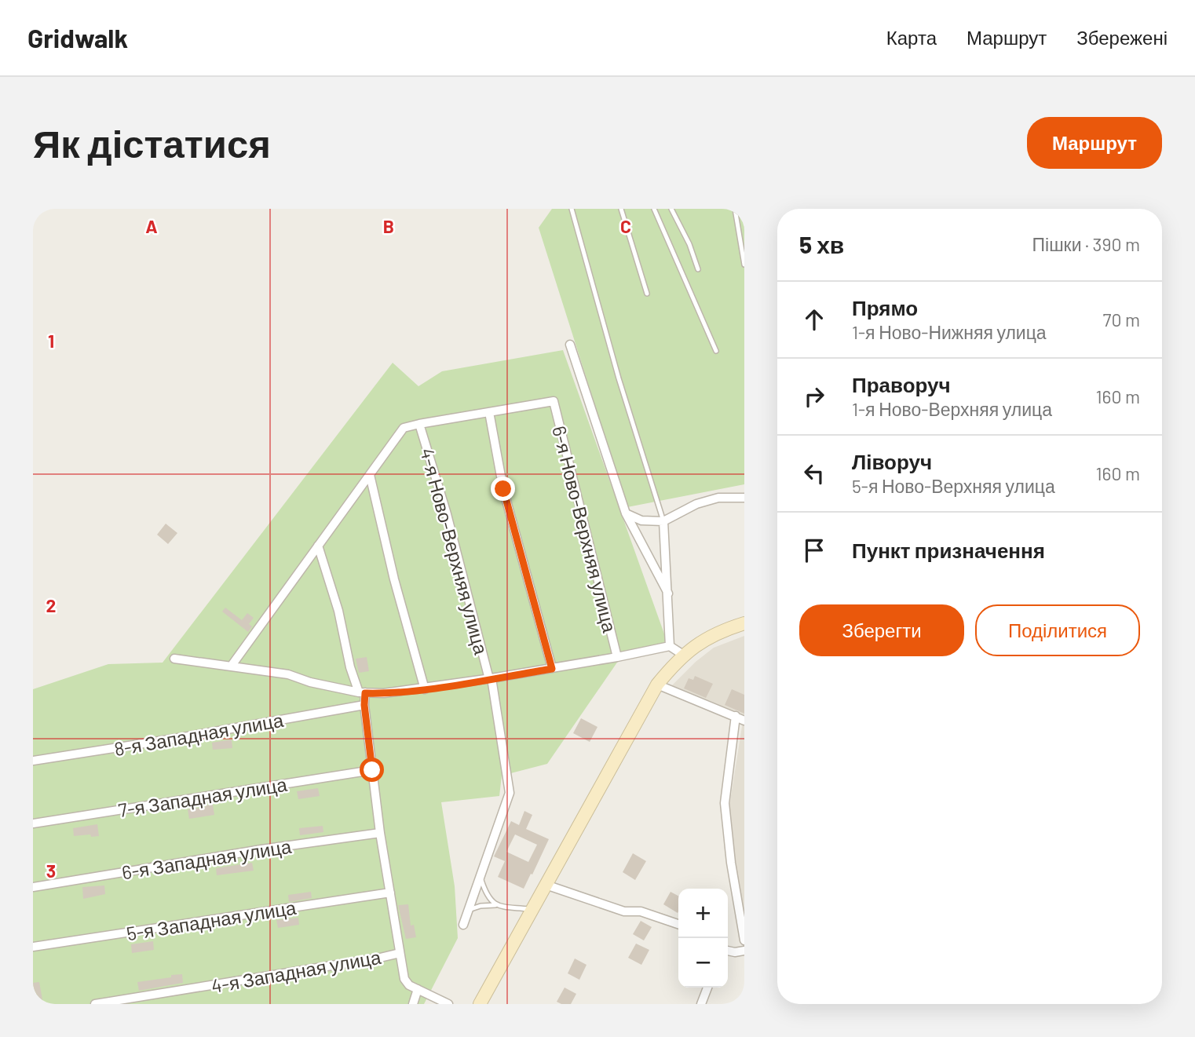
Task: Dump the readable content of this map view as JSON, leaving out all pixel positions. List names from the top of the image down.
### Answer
{
  "streets": {
    "street": [
      "6-я Ново-Верхняя улица",
      "4-я Ново-Верхняя улица",
      "8-я Западная улица",
      "7-я Западная улица",
      "6-я Западная улица",
      "5-я Западная улица",
      "4-я Западная улица"
    ]
  },
  "page": {
    "header": "Gridwalk",
    "nav": ["Карта", "Маршрут", "Збережені"],
    "buttons": [
      "Маршрут",
      ["Зберегти", "Поділитися"]
    ],
    "title": "Як дістатися",
    "heading": ["5 хв", "Пішки · 390 m"],
    "list": [
      ["Прямо", "1-я Ново-Нижняя улица", "70 m"],
      ["Праворуч", "1-я Ново-Верхняя улица", "160 m"],
      ["Ліворуч", "5-я Ново-Верхняя улица", "160 m"],
      "Пункт призначення"
    ],
    "map_buttons": ["+", "−"]
  },
  "grid": {
    "columns": ["A", "B", "C"],
    "rows": ["1", "2", "3"]
  }
}
